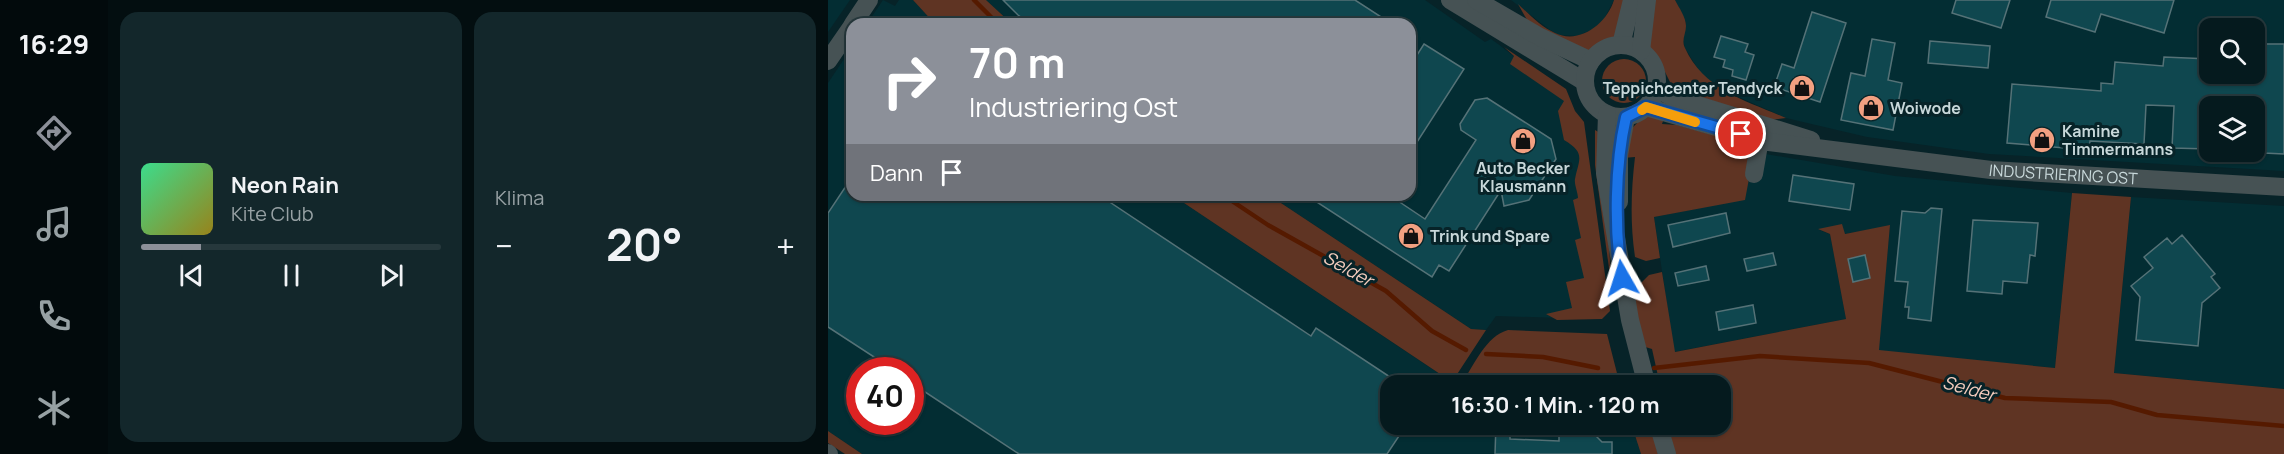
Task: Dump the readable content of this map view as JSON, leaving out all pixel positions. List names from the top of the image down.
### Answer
{
  "streets": {
    "street": ["INDUSTRIERING OST"]
  },
  "water": ["Selder"],
  "places": {
    "shop": [
      "Teppichcenter Tendyck",
      "Woiwode",
      "Kamine Timmermanns",
      "Auto Becker Klausmann",
      "Trink und Spare"
    ]
  },
  "page": {
    "tabs": "16:29",
    "tile": "Klima",
    "turn": ["70 m", "Industriering Ost"],
    "then": "Dann",
    "song": ["Neon Rain", "Kite Club"],
    "heat": ["−", "20°", "+"],
    "limit": "40",
    "trip": "16:30 · 1 Min. · 120 m"
  }
}
